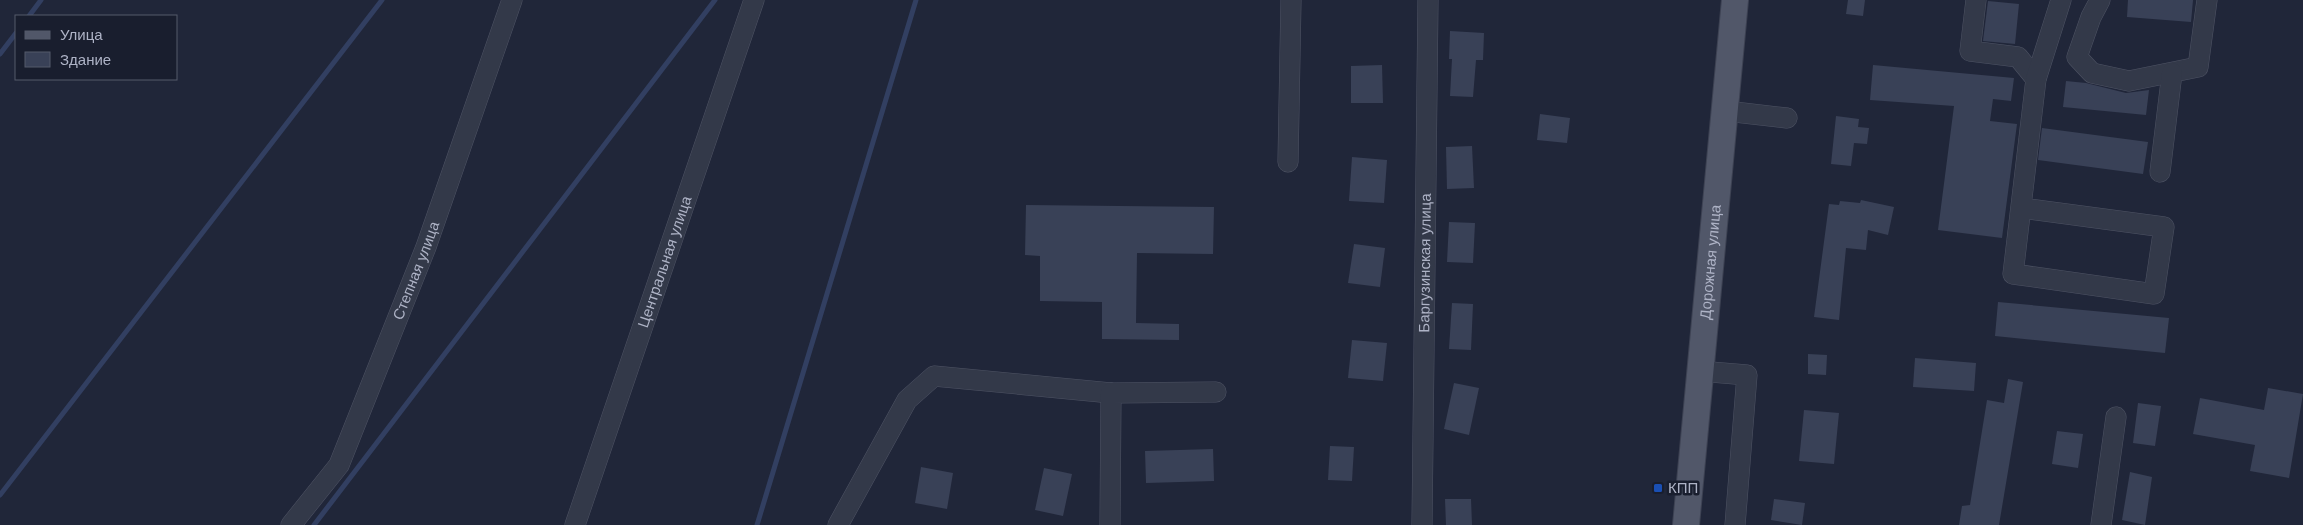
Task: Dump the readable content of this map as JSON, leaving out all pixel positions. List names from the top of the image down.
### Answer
{
  "streets": {
    "main road": ["Дорожная улица"],
    "street": ["Баргузинская улица", "Центральная улица", "Степная улица"]
  },
  "places": {
    "transit": ["КПП"]
  },
  "legend": ["Улица", "Здание"]
}
